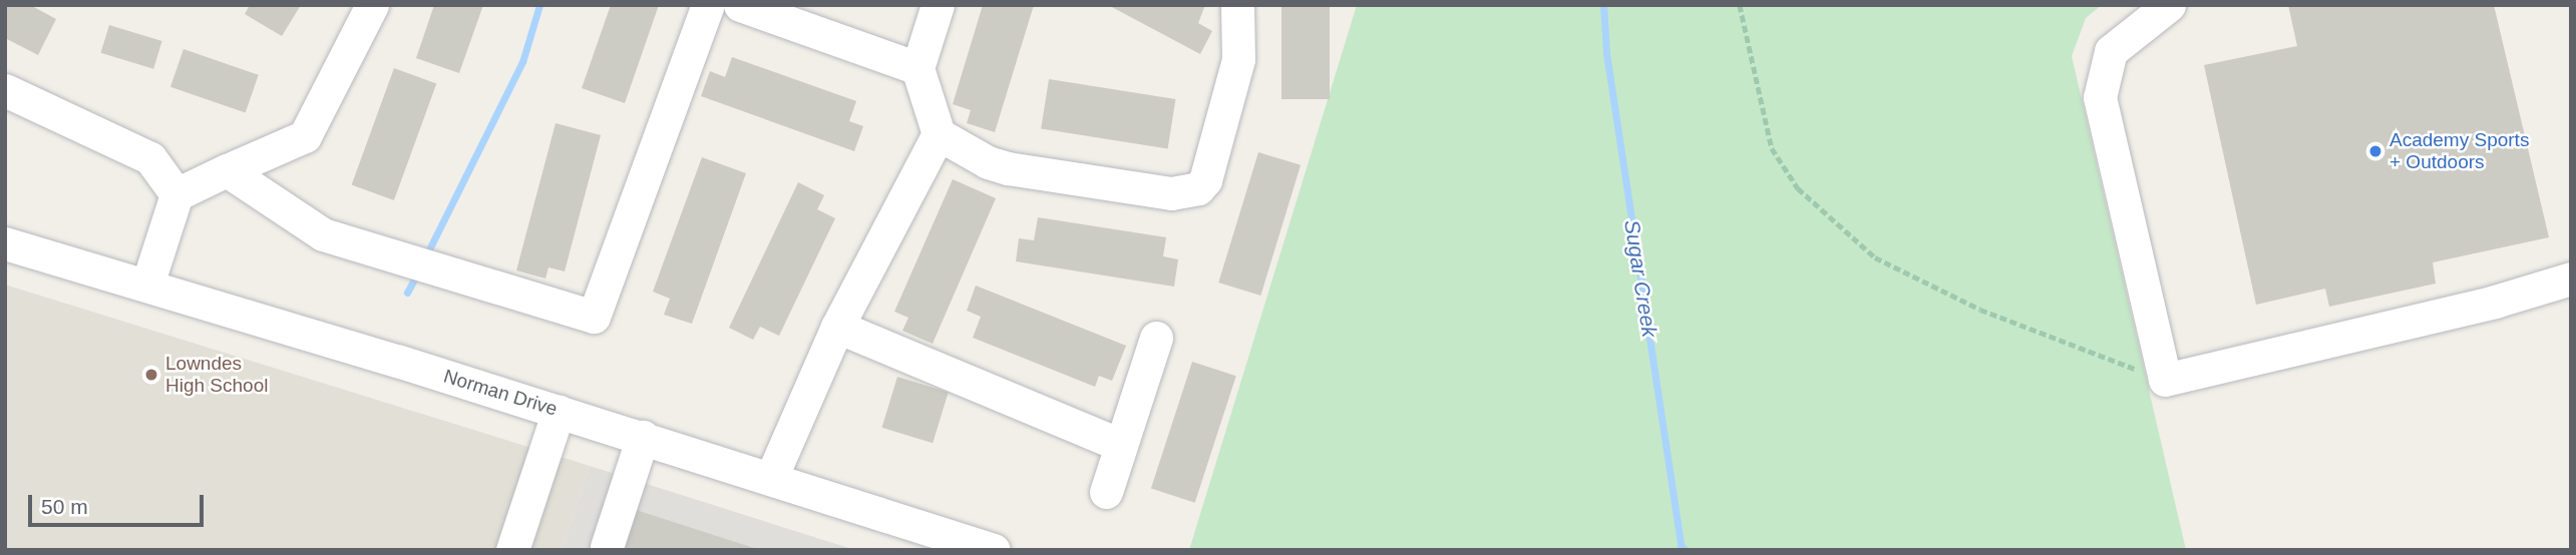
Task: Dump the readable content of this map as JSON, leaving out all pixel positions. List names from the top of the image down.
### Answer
{
  "streets": {
    "street": ["Norman Drive"]
  },
  "water": ["Sugar Creek"],
  "places": ["Academy Sports + Outdoors", "Lowndes High School"],
  "scale_bar": "50 m"
}
